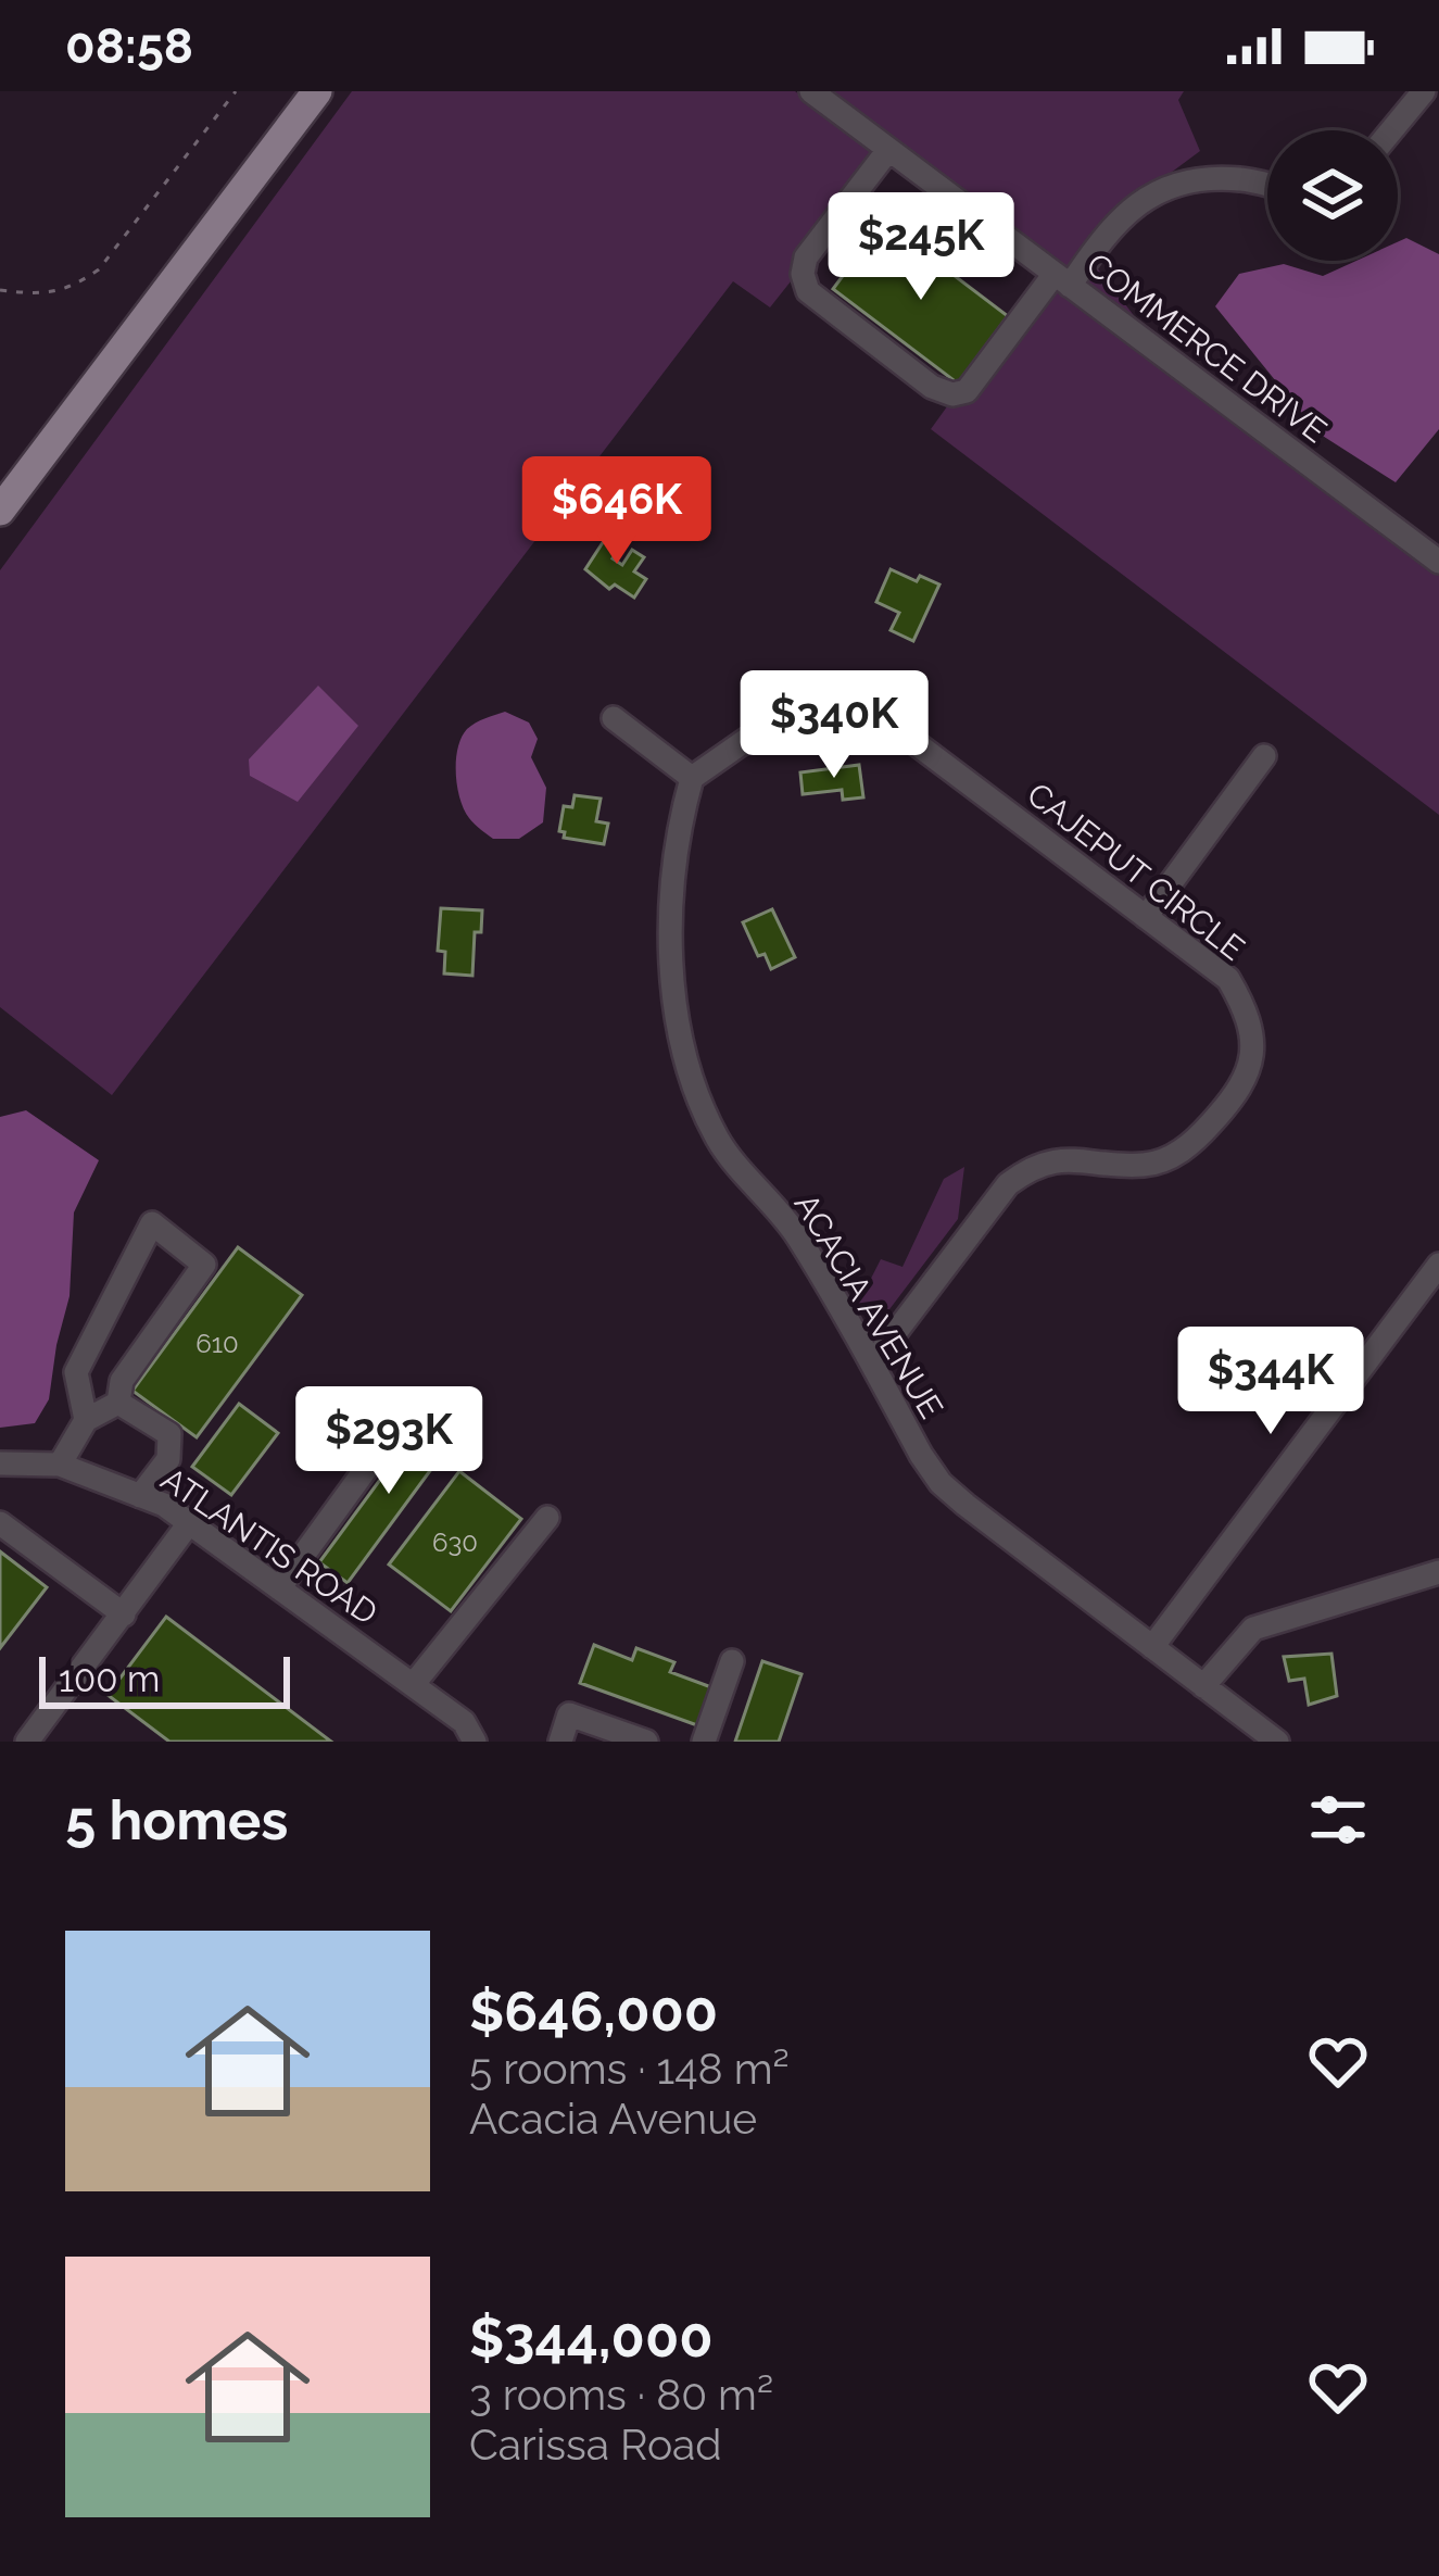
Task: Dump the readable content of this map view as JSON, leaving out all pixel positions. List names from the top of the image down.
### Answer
{
  "streets": {
    "street": [
      "COMMERCE DRIVE",
      "CAJEPUT CIRCLE",
      "ACACIA AVENUE",
      "ATLANTIS ROAD"
    ]
  },
  "crossings": [
    ["CAJEPUT CIRCLE", "ACACIA AVENUE"]
  ],
  "house_numbers": ["610", "630"],
  "scale_bar": "100 m",
  "page": {
    "status": "08:58",
    "price": [
      "$245K",
      "$646K",
      "$340K",
      "$344K",
      "$293K"
    ],
    "scale": "100 m",
    "heading": "5 homes",
    "list": [
      {
        "name": "$646,000",
        "note": "5 rooms · 148 m² · Acacia Avenue"
      },
      {
        "name": "$344,000",
        "note": "3 rooms · 80 m² · Carissa Road"
      }
    ]
  }
}
